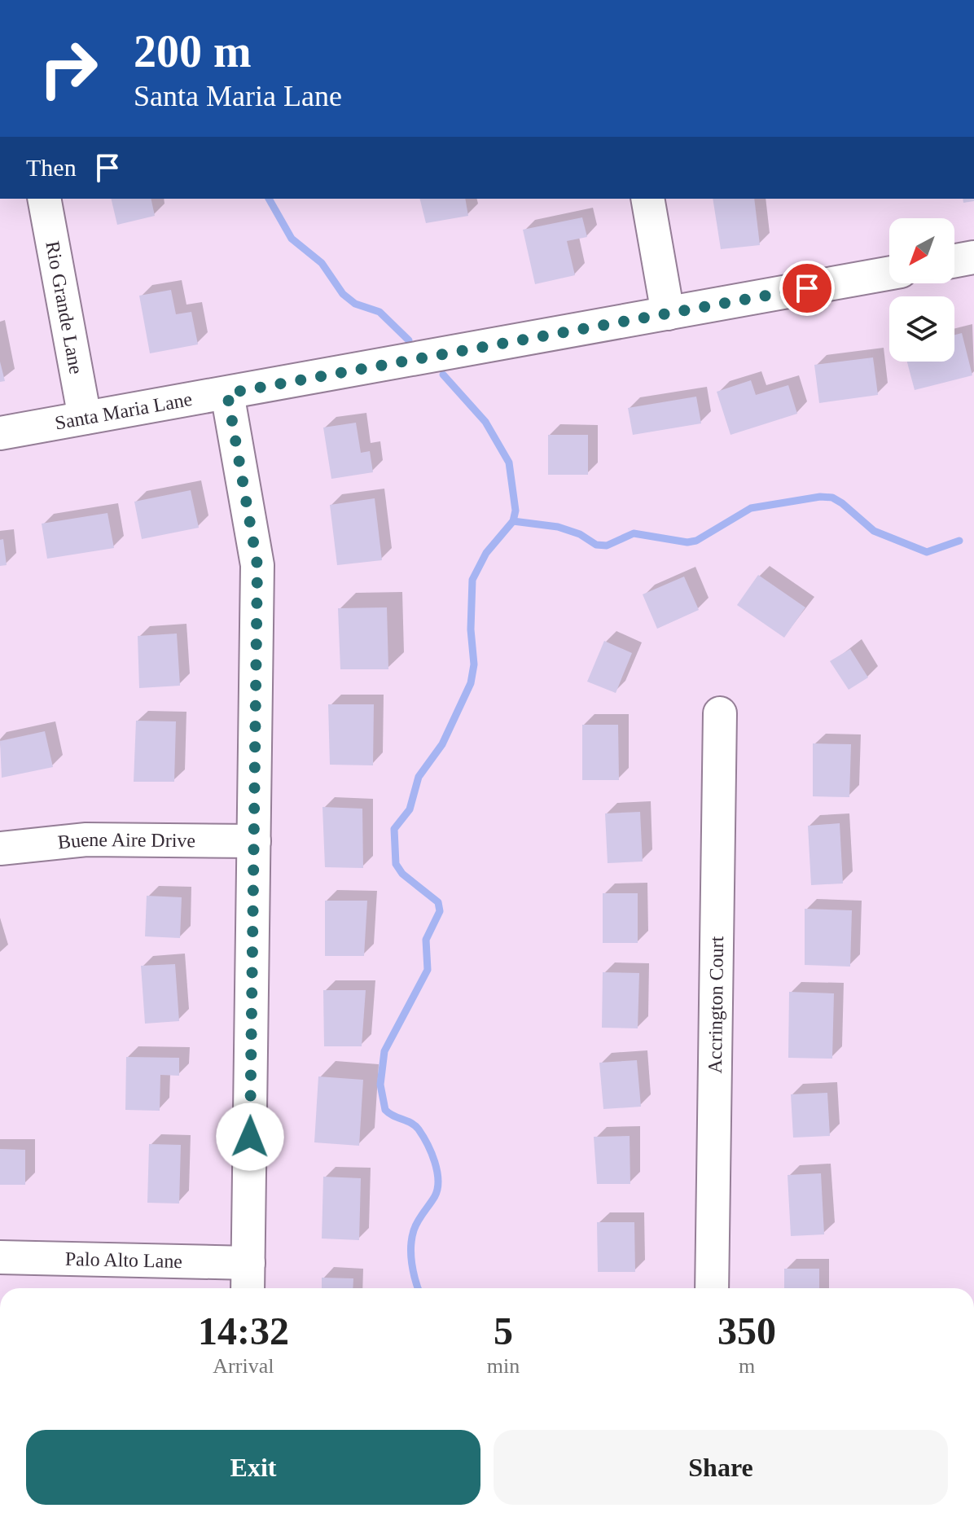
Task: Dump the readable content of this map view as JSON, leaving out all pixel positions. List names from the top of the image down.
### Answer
{
  "streets": {
    "street": [
      "Rio Grande Lane",
      "Santa Maria Lane",
      "Buene Aire Drive",
      "Accrington Court",
      "Palo Alto Lane"
    ]
  },
  "crossings": [
    ["Rio Grande Lane", "Santa Maria Lane"]
  ],
  "north": "bottom left",
  "page": {
    "turn": ["200 m", "Santa Maria Lane"],
    "then": "Then",
    "eta": [
      "14:32",
      "Arrival",
      "5",
      "min",
      "350",
      "m"
    ],
    "buttons": ["Exit", "Share"]
  }
}
